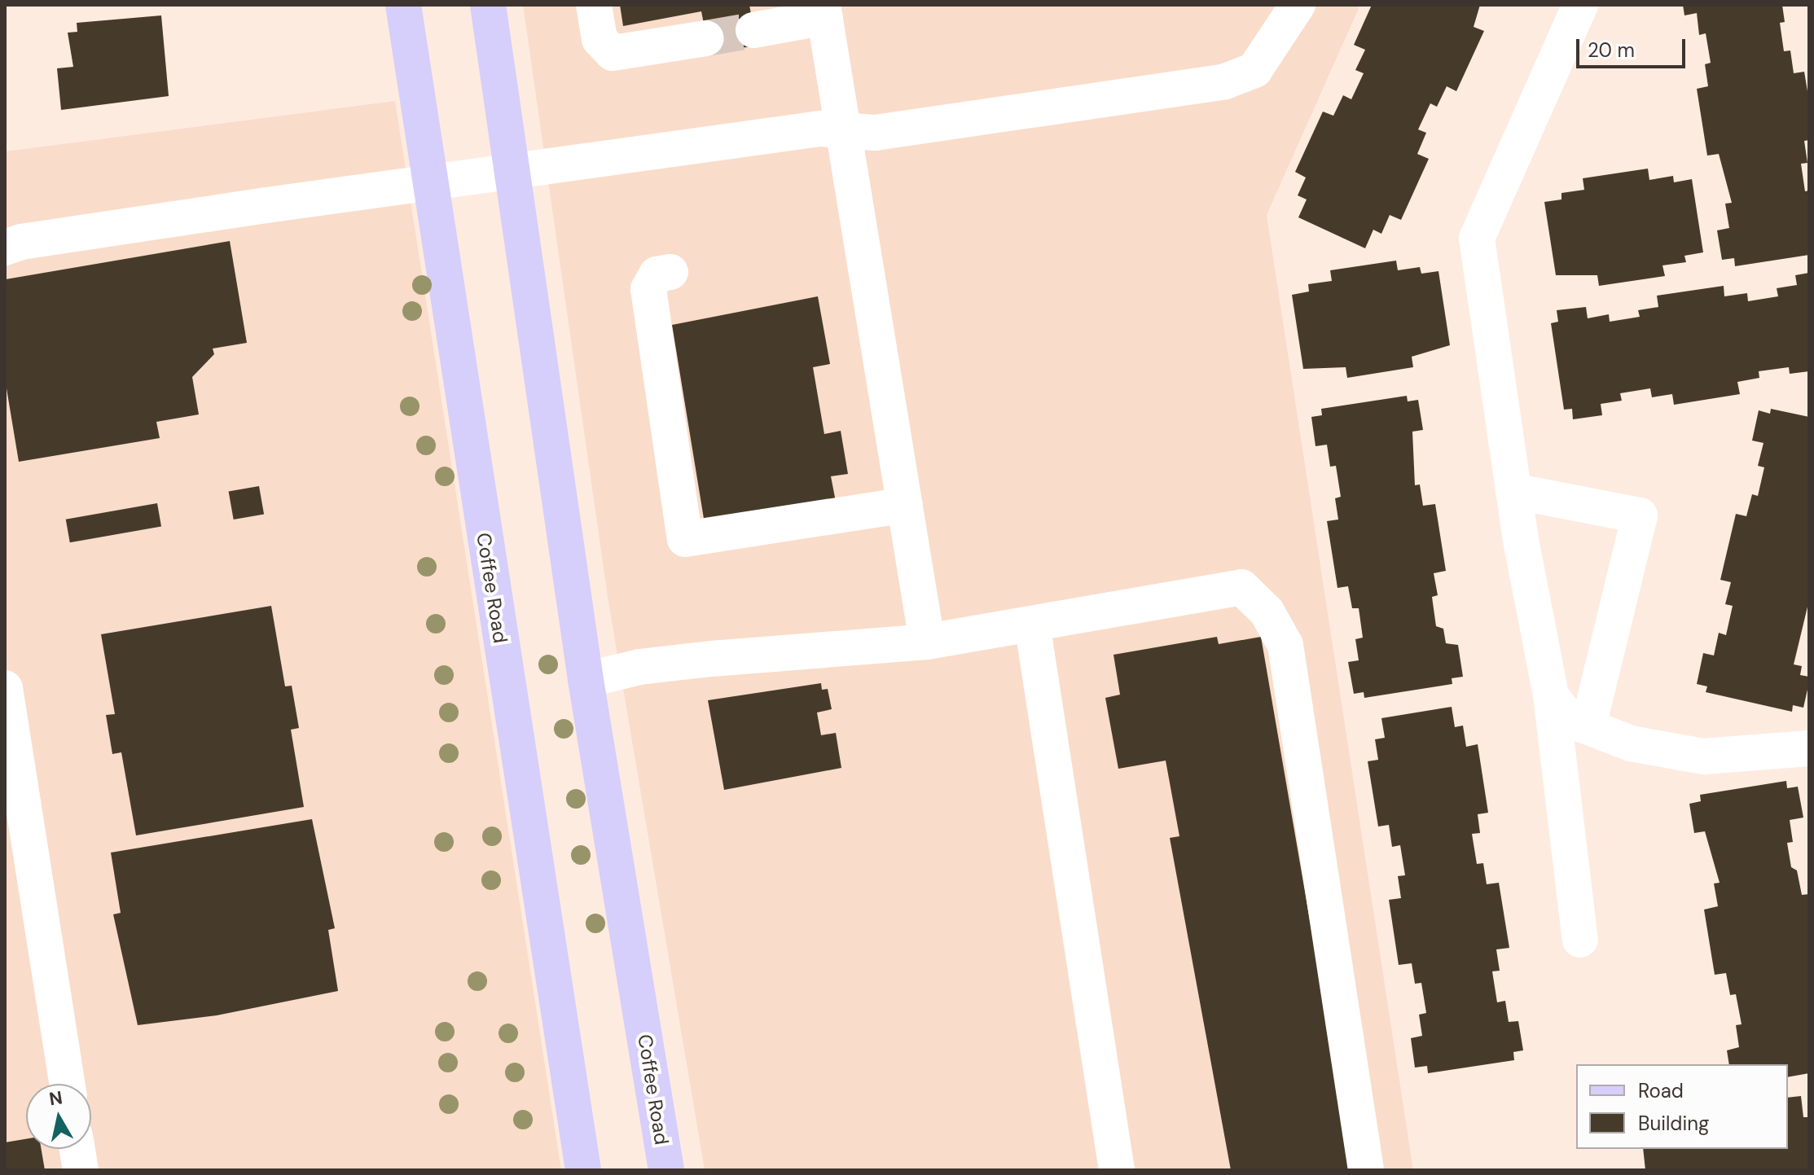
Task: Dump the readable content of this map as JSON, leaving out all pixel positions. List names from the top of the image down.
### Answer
{
  "streets": {
    "main road": ["Coffee Road"]
  },
  "legend": ["Road", "Building"],
  "scale_bar": "20 m",
  "north": "top"
}
